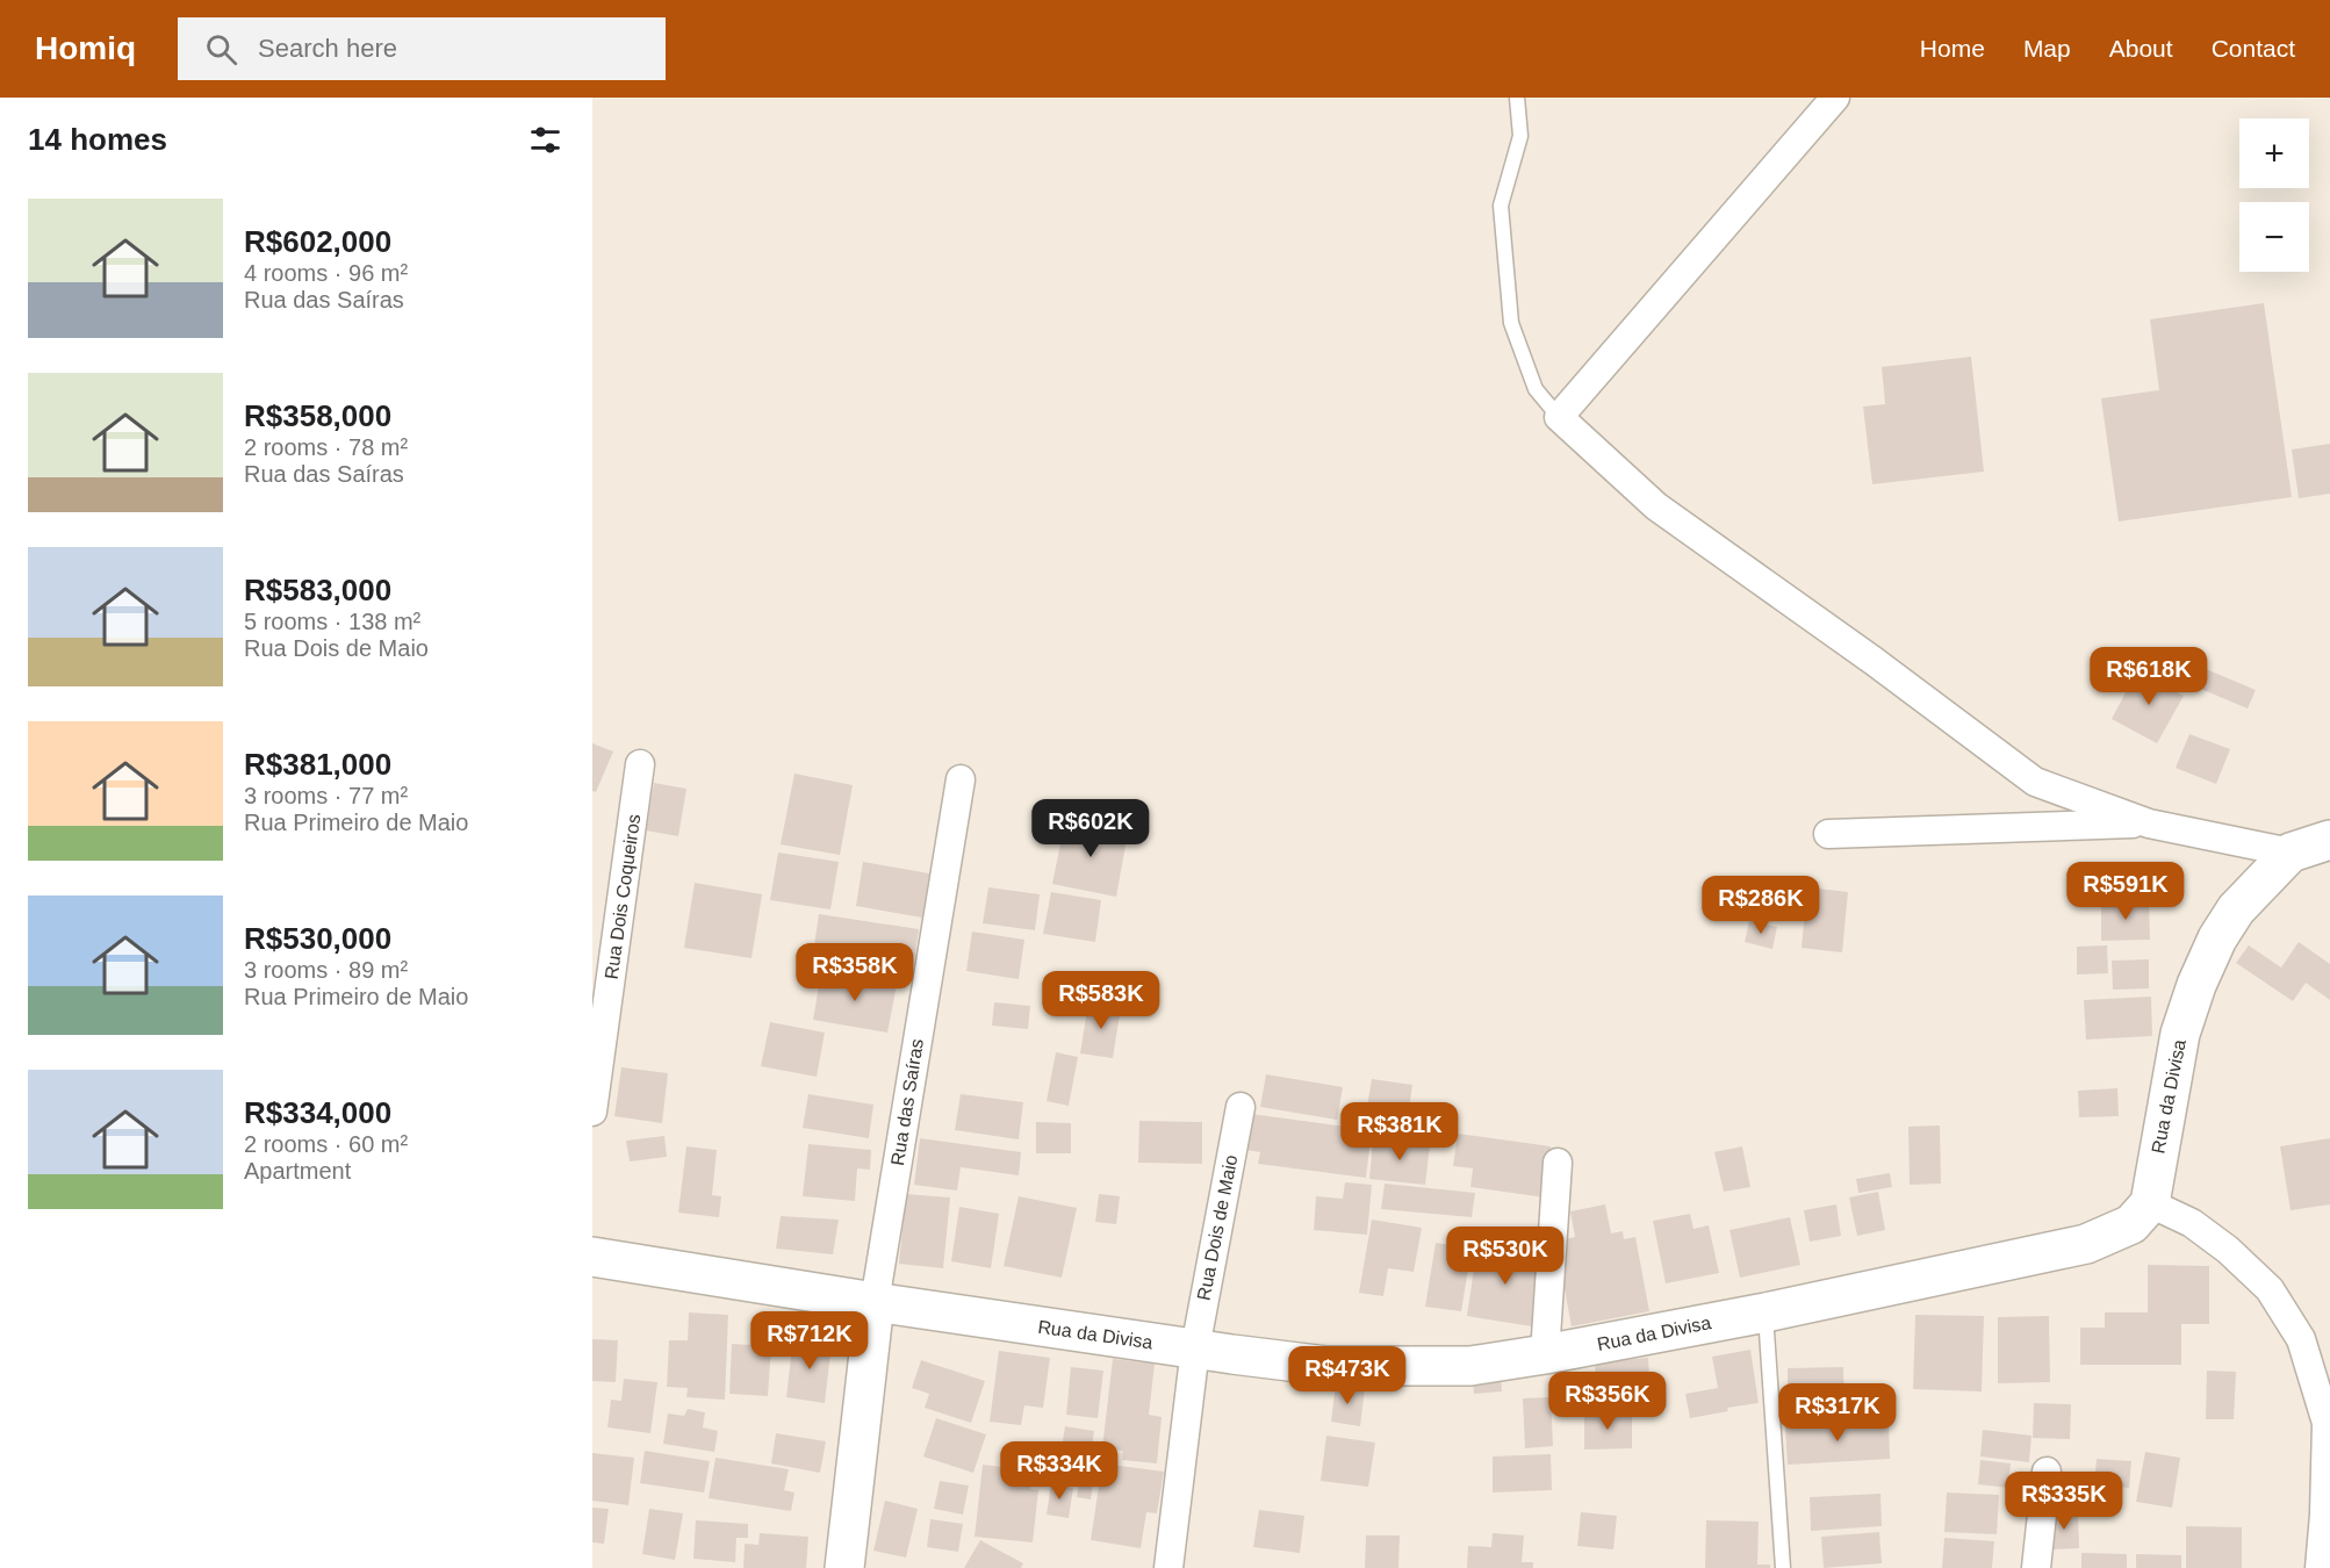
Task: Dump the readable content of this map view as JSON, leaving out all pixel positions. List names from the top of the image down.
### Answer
{
  "streets": {
    "street": [
      "Rua Dois Coqueiros",
      "Rua da Divisa",
      "Rua das Saíras",
      "Rua Dois de Maio"
    ]
  },
  "crossings": [
    ["Rua da Divisa", "Rua das Saíras"],
    ["Rua da Divisa", "Rua Dois de Maio"]
  ],
  "page": {
    "header": "Homiq",
    "search": "Search here",
    "nav": [
      "Home",
      "Map",
      "About",
      "Contact"
    ],
    "heading": "14 homes",
    "map_buttons": ["+", "−"],
    "list": [
      {
        "name": "R$602,000",
        "note": "4 rooms · 96 m² · Rua das Saíras"
      },
      {
        "name": "R$358,000",
        "note": "2 rooms · 78 m² · Rua das Saíras"
      },
      {
        "name": "R$583,000",
        "note": "5 rooms · 138 m² · Rua Dois de Maio"
      },
      {
        "name": "R$381,000",
        "note": "3 rooms · 77 m² · Rua Primeiro de Maio"
      },
      {
        "name": "R$530,000",
        "note": "3 rooms · 89 m² · Rua Primeiro de Maio"
      },
      {
        "name": "R$334,000",
        "note": "2 rooms · 60 m² · Apartment"
      }
    ],
    "price": [
      "R$618K",
      "R$602K",
      "R$591K",
      "R$286K",
      "R$358K",
      "R$583K",
      "R$381K",
      "R$530K",
      "R$712K",
      "R$473K",
      "R$356K",
      "R$317K",
      "R$334K",
      "R$335K"
    ]
  }
}
